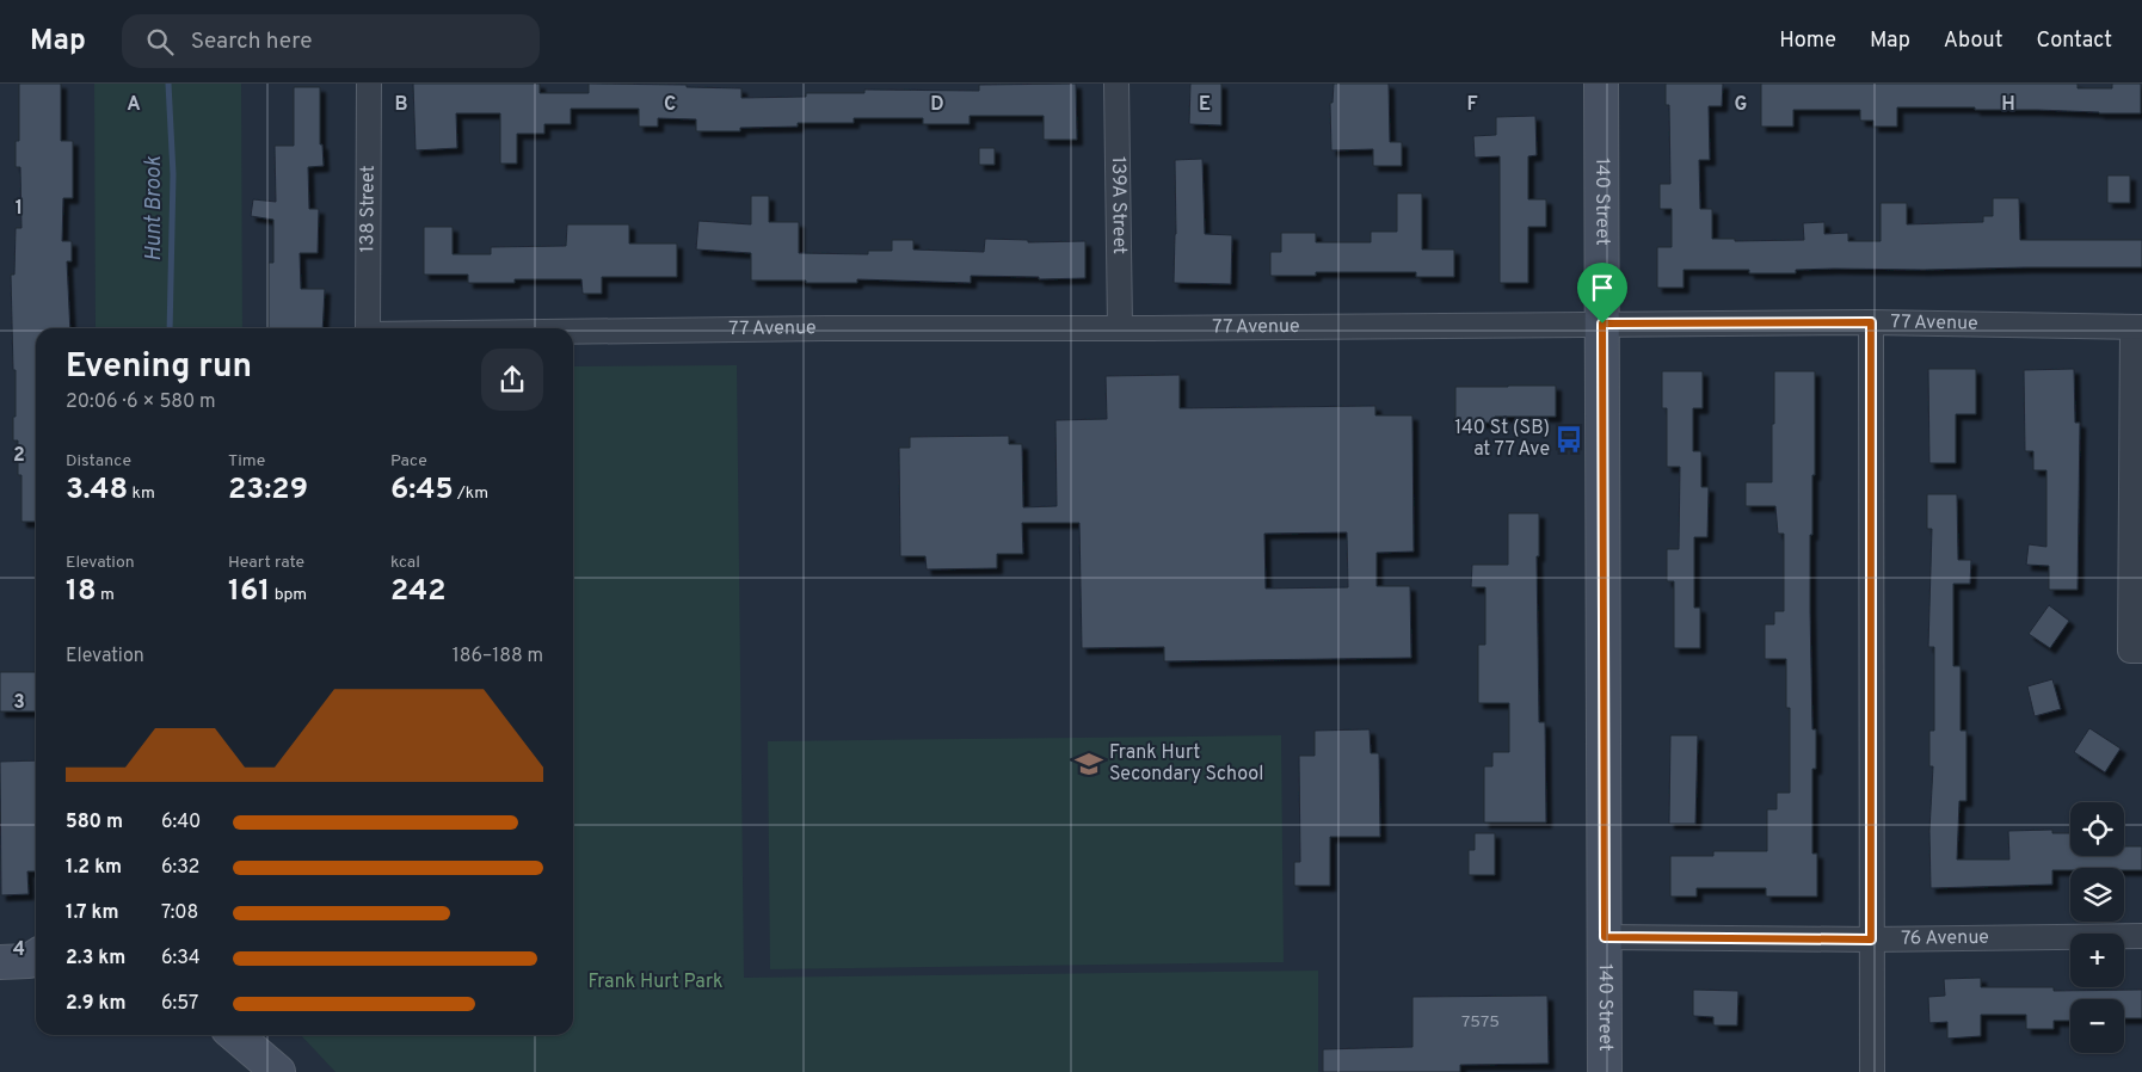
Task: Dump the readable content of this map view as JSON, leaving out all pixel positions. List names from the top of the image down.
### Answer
{
  "streets": {
    "main road": ["140 Street"],
    "street": [
      "139A Street",
      "138 Street",
      "77 Avenue",
      "76 Avenue"
    ]
  },
  "crossings": [
    ["140 Street", "77 Avenue"],
    ["140 Street", "76 Avenue"],
    ["139A Street", "77 Avenue"]
  ],
  "water": ["Hunt Brook"],
  "parks": ["Frank Hurt Park"],
  "places": {
    "bus stop": ["140 St (SB) at 77 Ave"],
    "school or university": ["Frank Hurt Secondary School"]
  },
  "house_numbers": ["7575"],
  "page": {
    "header": "Map",
    "search": "Search here",
    "nav": [
      "Home",
      "Map",
      "About",
      "Contact"
    ],
    "heading": ["Evening run", "20:06 · 6 × 580 m"],
    "stats": [
      ["Distance", "3.48 km"],
      ["Time", "23:29"],
      ["Pace", "6:45 /km"],
      ["Elevation", "18 m"],
      ["Heart rate", "161 bpm"],
      ["kcal", "242"]
    ],
    "chart": ["Elevation", "186–188 m"],
    "list": [
      {
        "name": "580 m",
        "note": "6:40"
      },
      {
        "name": "1.2 km",
        "note": "6:32"
      },
      {
        "name": "1.7 km",
        "note": "7:08"
      },
      {
        "name": "2.3 km",
        "note": "6:34"
      },
      {
        "name": "2.9 km",
        "note": "6:57"
      }
    ],
    "map_buttons": ["+", "−"]
  },
  "grid": {
    "columns": [
      "A",
      "B",
      "C",
      "D",
      "E",
      "F",
      "G",
      "H"
    ],
    "rows": [
      "1",
      "2",
      "3",
      "4"
    ]
  }
}
